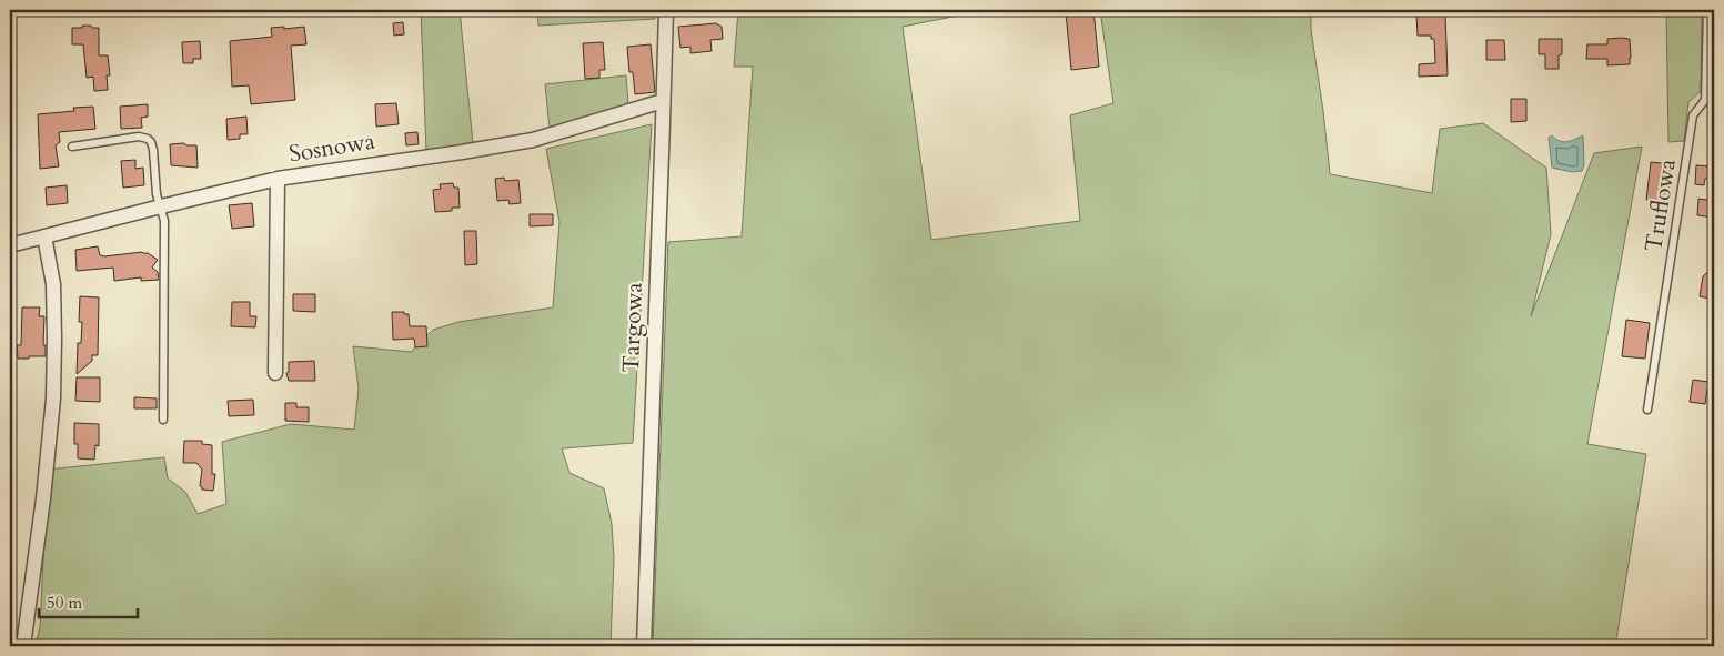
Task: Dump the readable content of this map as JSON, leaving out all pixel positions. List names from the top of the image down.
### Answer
{
  "streets": {
    "street": ["Sosnowa", "Targowa"],
    "lane": ["Truflowa"]
  },
  "crossings": [
    ["Sosnowa", "Targowa"]
  ],
  "scale_bar": "50 m"
}
